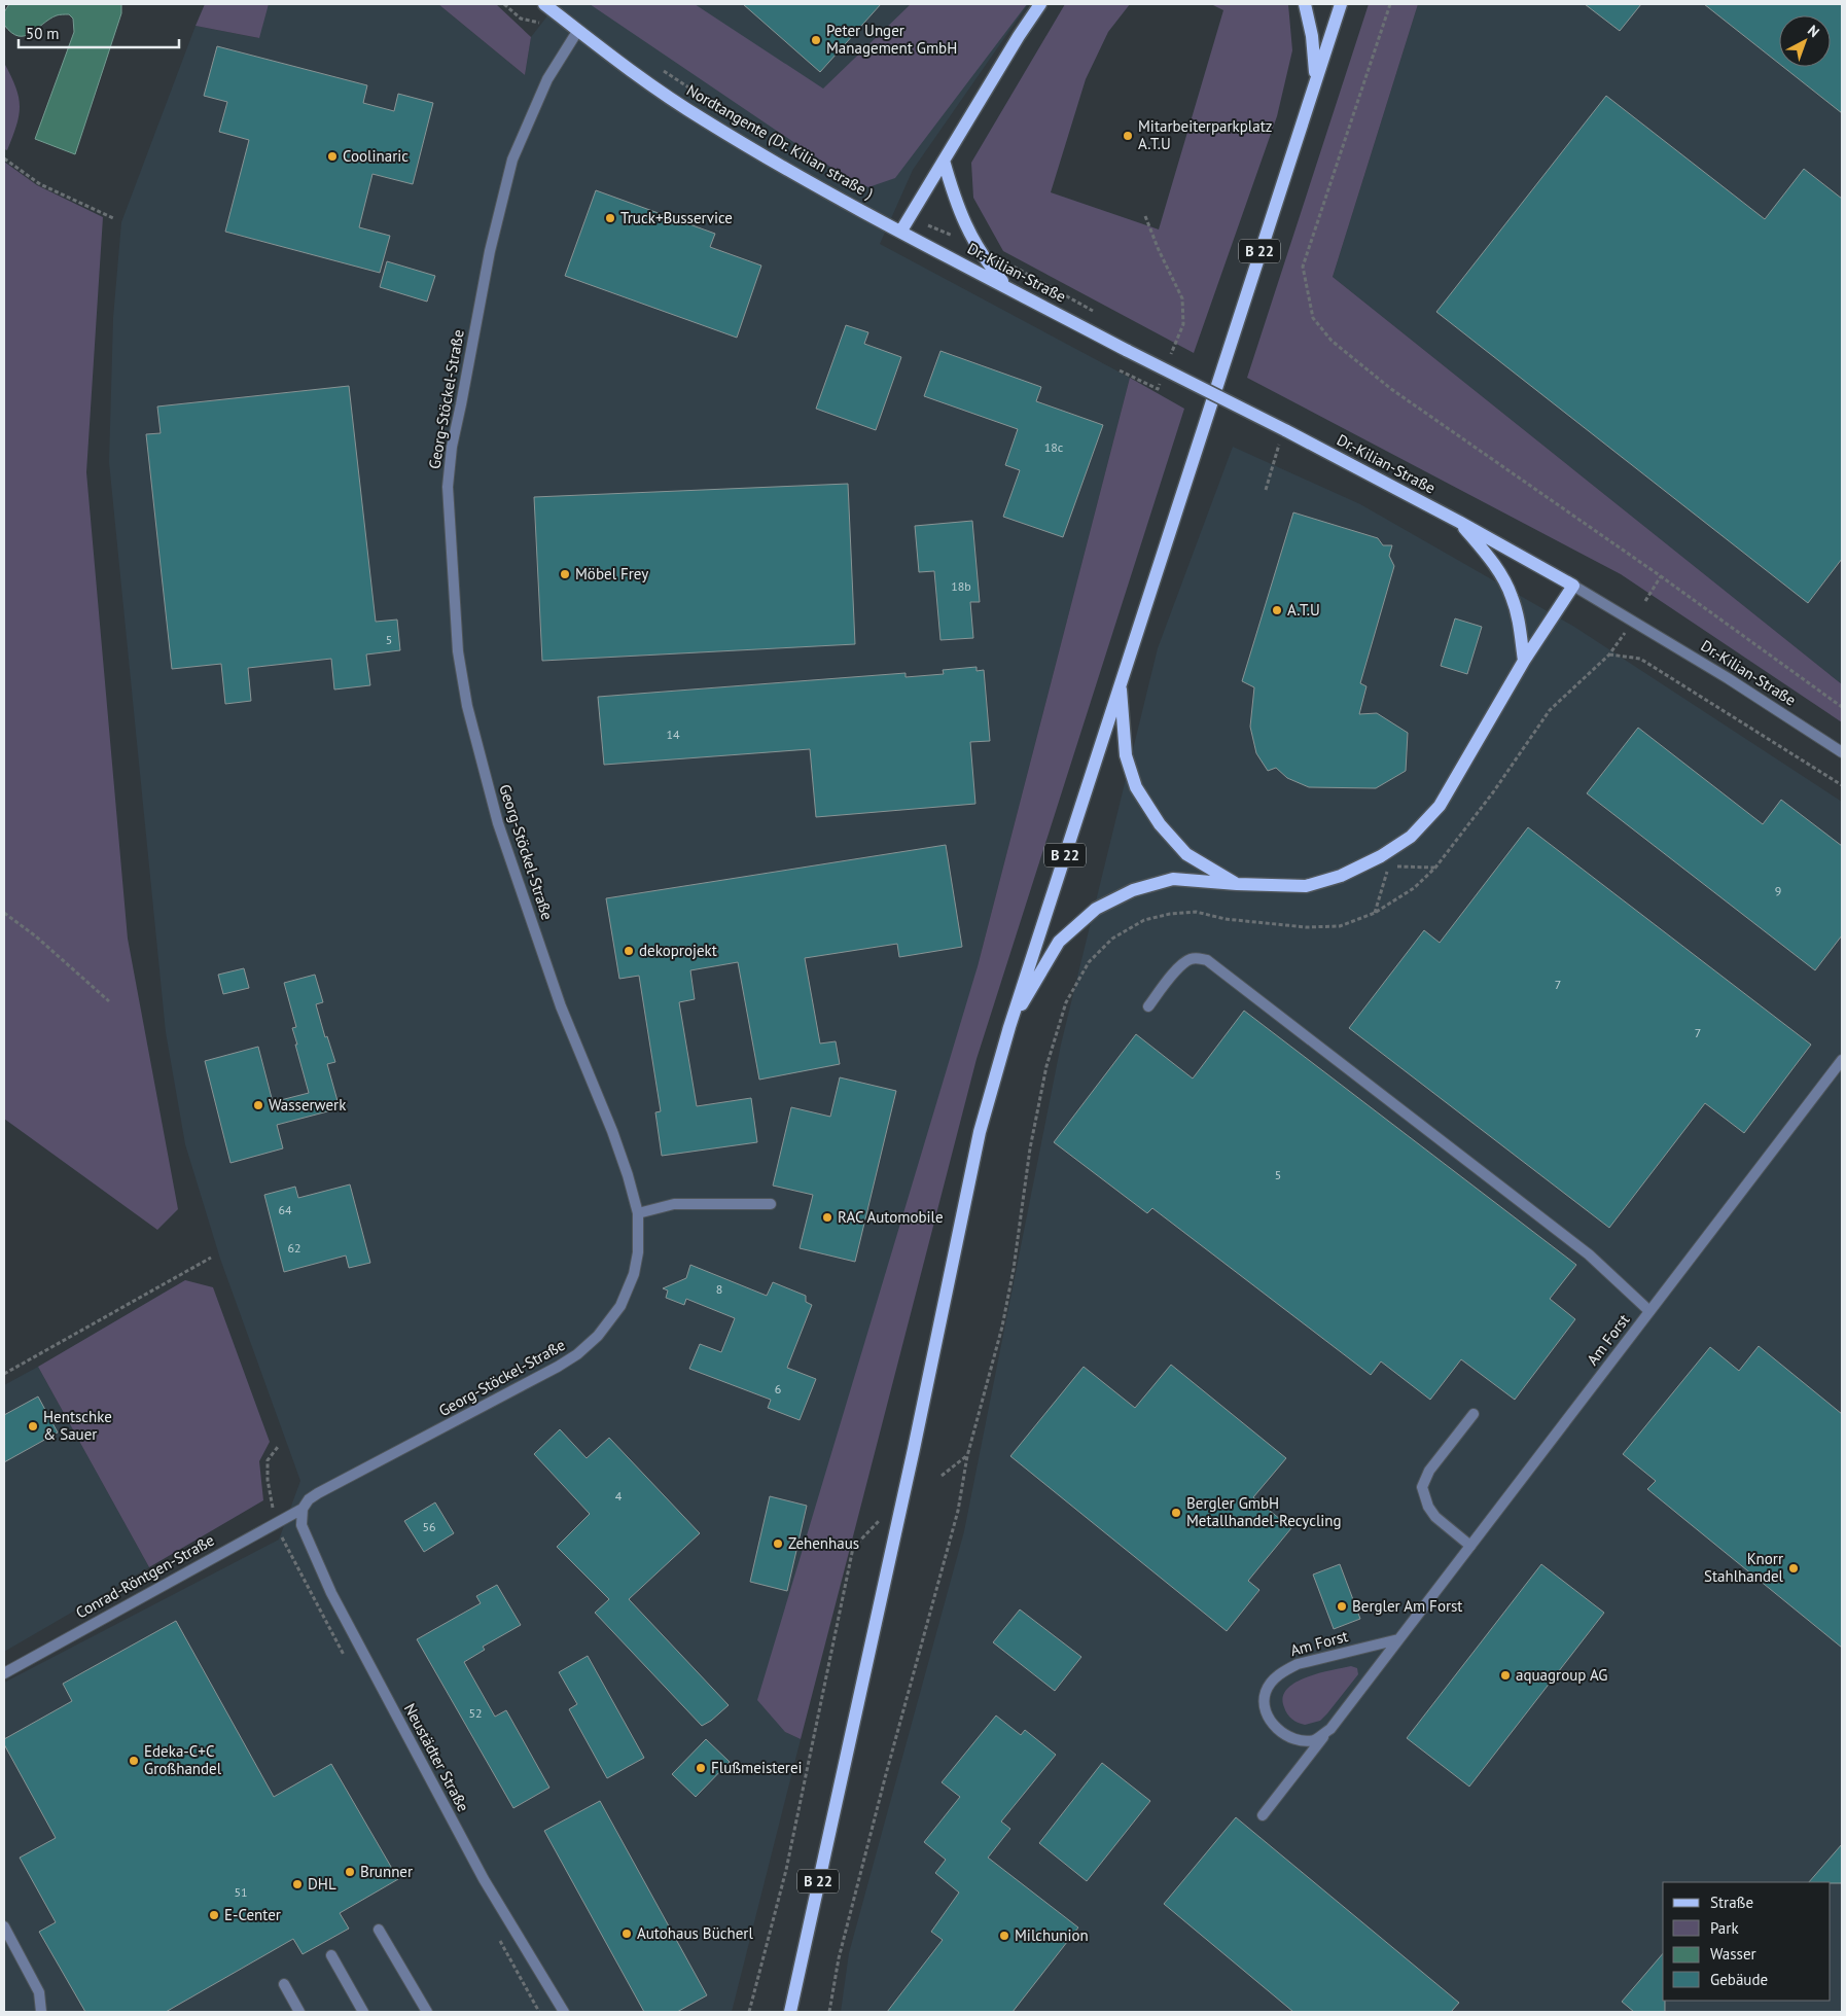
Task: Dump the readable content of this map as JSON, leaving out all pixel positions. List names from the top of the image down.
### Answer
{
  "streets": {
    "main road": ["Nordtangente (Dr. Kilian straße )", "B 22", "Dr.-Kilian-Straße"],
    "street": [
      "Georg-Stöckel-Straße",
      "Am Forst",
      "Conrad-Röntgen-Straße",
      "Neustädter Straße"
    ]
  },
  "crossings": [
    ["Nordtangente (Dr. Kilian straße )", "Dr.-Kilian-Straße"],
    ["Nordtangente (Dr. Kilian straße )", "Georg-Stöckel-Straße"],
    ["Georg-Stöckel-Straße", "Conrad-Röntgen-Straße"],
    ["Georg-Stöckel-Straße", "Neustädter Straße"],
    ["Conrad-Röntgen-Straße", "Neustädter Straße"]
  ],
  "places": [
    "Peter Unger Management GmbH",
    "Mitarbeiterparkplatz A.T.U",
    "Coolinaric",
    "Truck+Busservice",
    "Möbel Frey",
    "A.T.U",
    "dekoprojekt",
    "Wasserwerk",
    "RAC Automobile",
    "Hentschke & Sauer",
    "Bergler GmbH Metallhandel-Recycling",
    "Zehenhaus",
    "Knorr Stahlhandel",
    "Bergler Am Forst",
    "aquagroup AG",
    "Edeka-C+C Großhandel",
    "Flußmeisterei",
    "Brunner",
    "DHL",
    "E-Center",
    "Autohaus Bücherl",
    "Milchunion"
  ],
  "house_numbers": [
    "18c",
    "18b",
    "5",
    "14",
    "9",
    "7",
    "7",
    "5",
    "64",
    "62",
    "8",
    "6",
    "4",
    "56",
    "52",
    "51"
  ],
  "legend": [
    "Straße",
    "Park",
    "Wasser",
    "Gebäude"
  ],
  "scale_bar": "50 m",
  "north": "top right"
}
